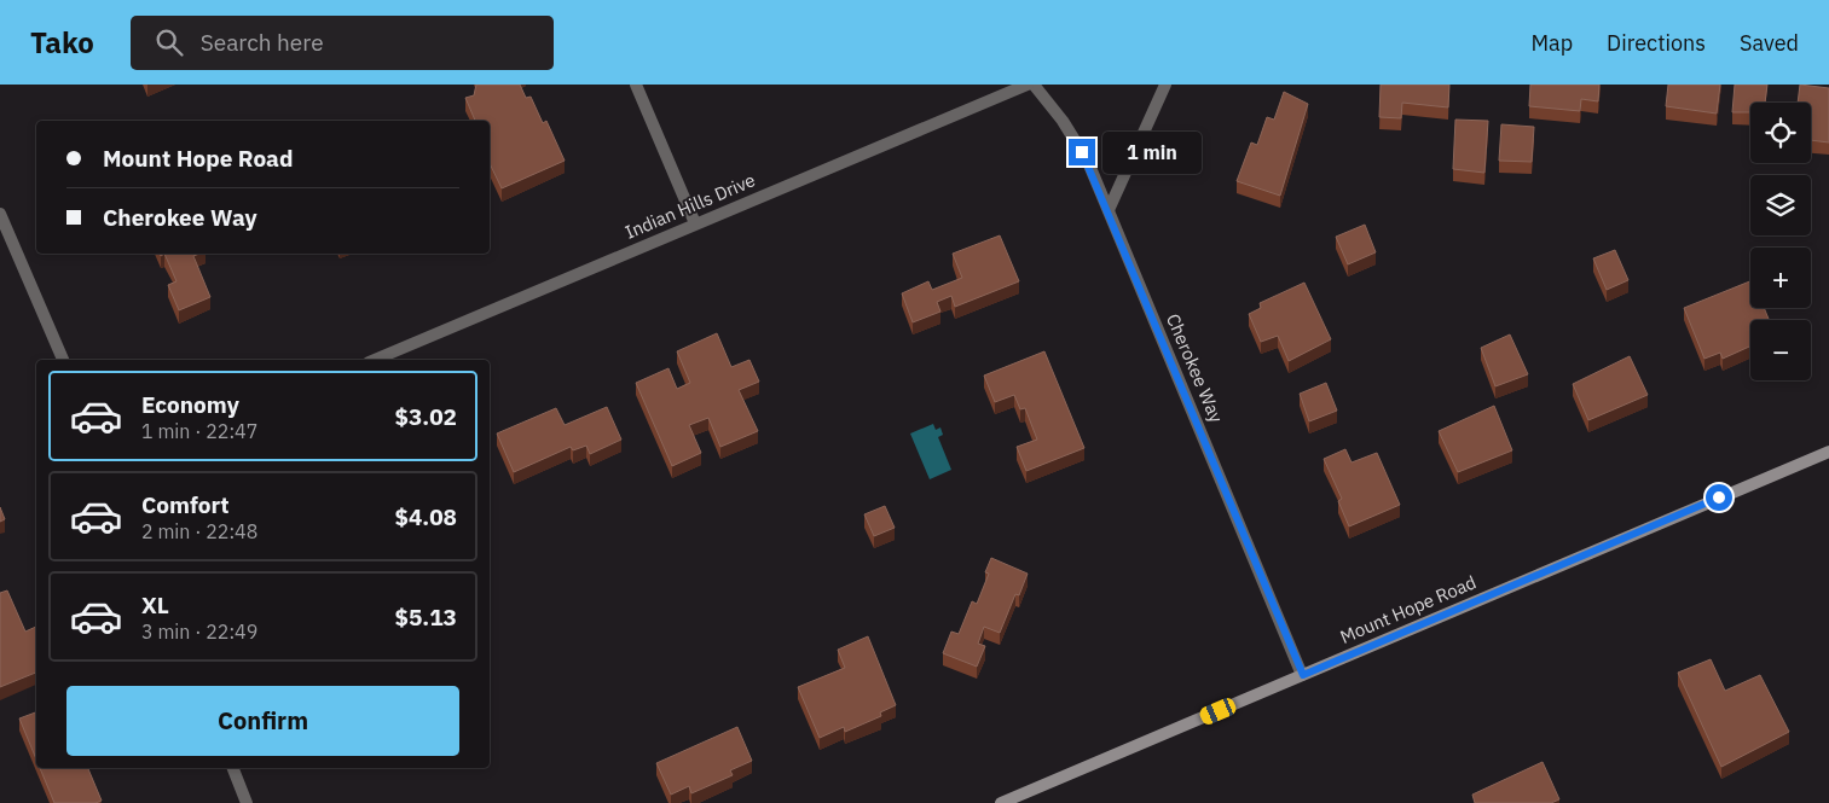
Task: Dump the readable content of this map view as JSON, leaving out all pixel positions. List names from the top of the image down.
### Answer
{
  "streets": {
    "street": ["Indian Hills Drive", "Cherokee Way", "Mount Hope Road"]
  },
  "crossings": [
    ["Cherokee Way", "Mount Hope Road"]
  ],
  "page": {
    "header": "Tako",
    "search": "Search here",
    "nav": ["Map", "Directions", "Saved"],
    "map_buttons": ["+", "−"],
    "banner": ["Mount Hope Road", "Cherokee Way"],
    "bubble": "1 min",
    "list": [
      {
        "name": "Economy",
        "note": "1 min · 22:47",
        "value": "$3.02"
      },
      {
        "name": "Comfort",
        "note": "2 min · 22:48",
        "value": "$4.08"
      },
      {
        "name": "XL",
        "note": "3 min · 22:49",
        "value": "$5.13"
      }
    ],
    "buttons": "Confirm"
  }
}
